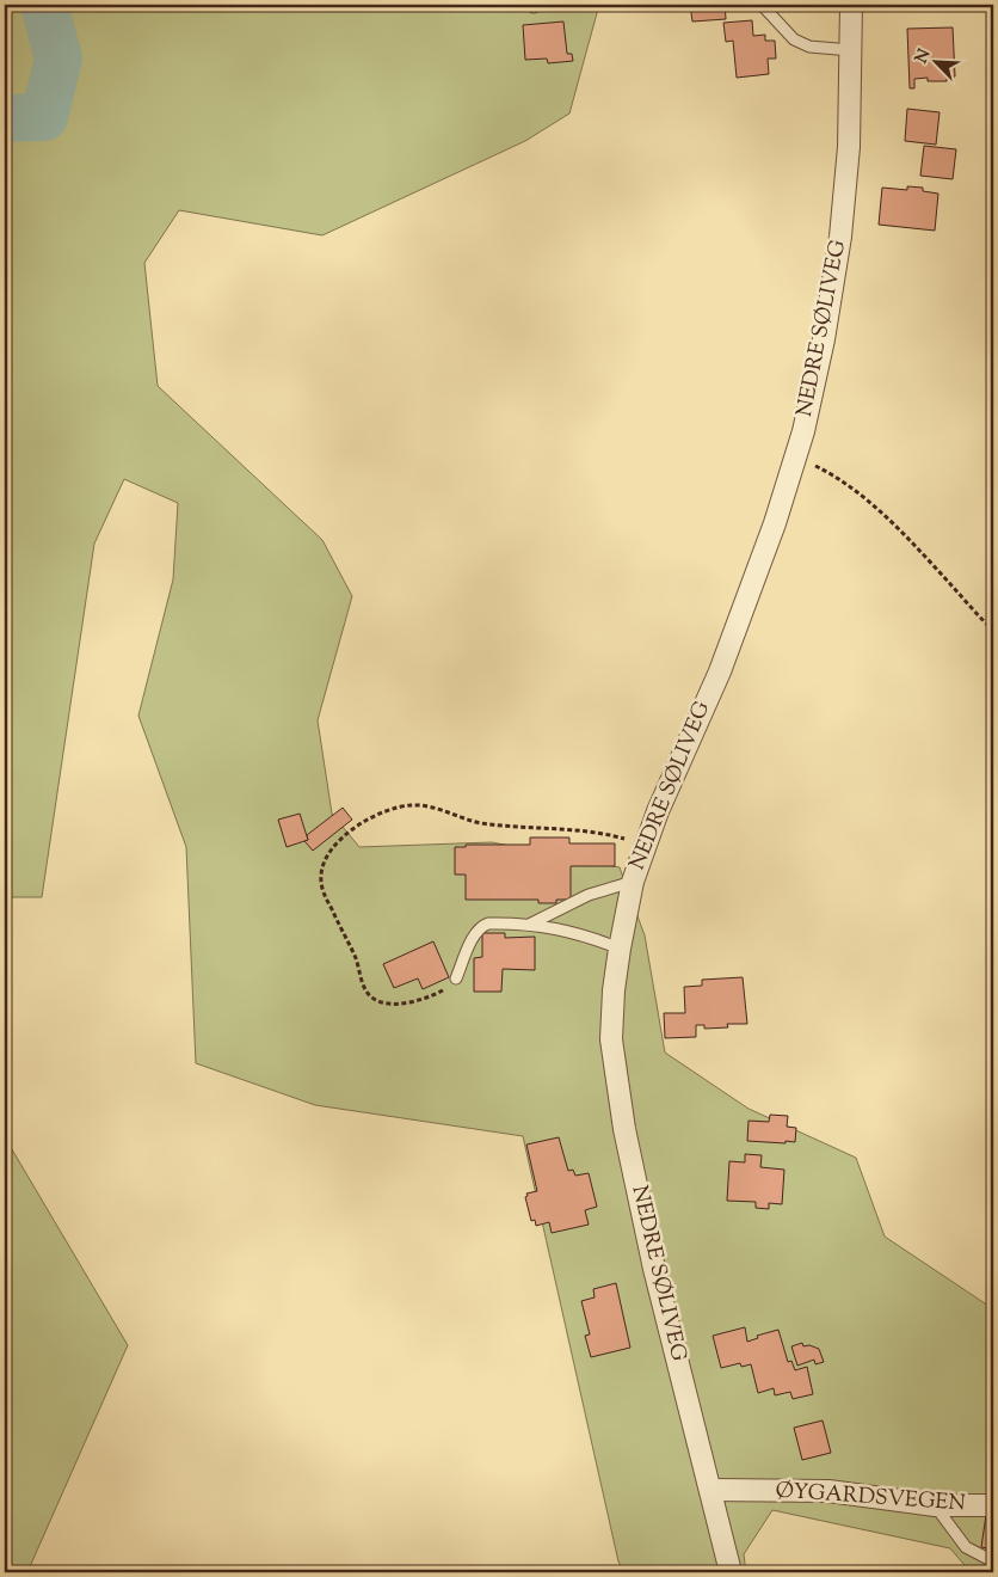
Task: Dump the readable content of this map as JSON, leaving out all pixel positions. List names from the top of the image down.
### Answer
{
  "streets": {
    "street": ["NEDRE SØLIVEG", "ØYGARDSVEGEN"]
  },
  "crossings": [
    ["NEDRE SØLIVEG", "ØYGARDSVEGEN"]
  ],
  "north": "top left"
}
